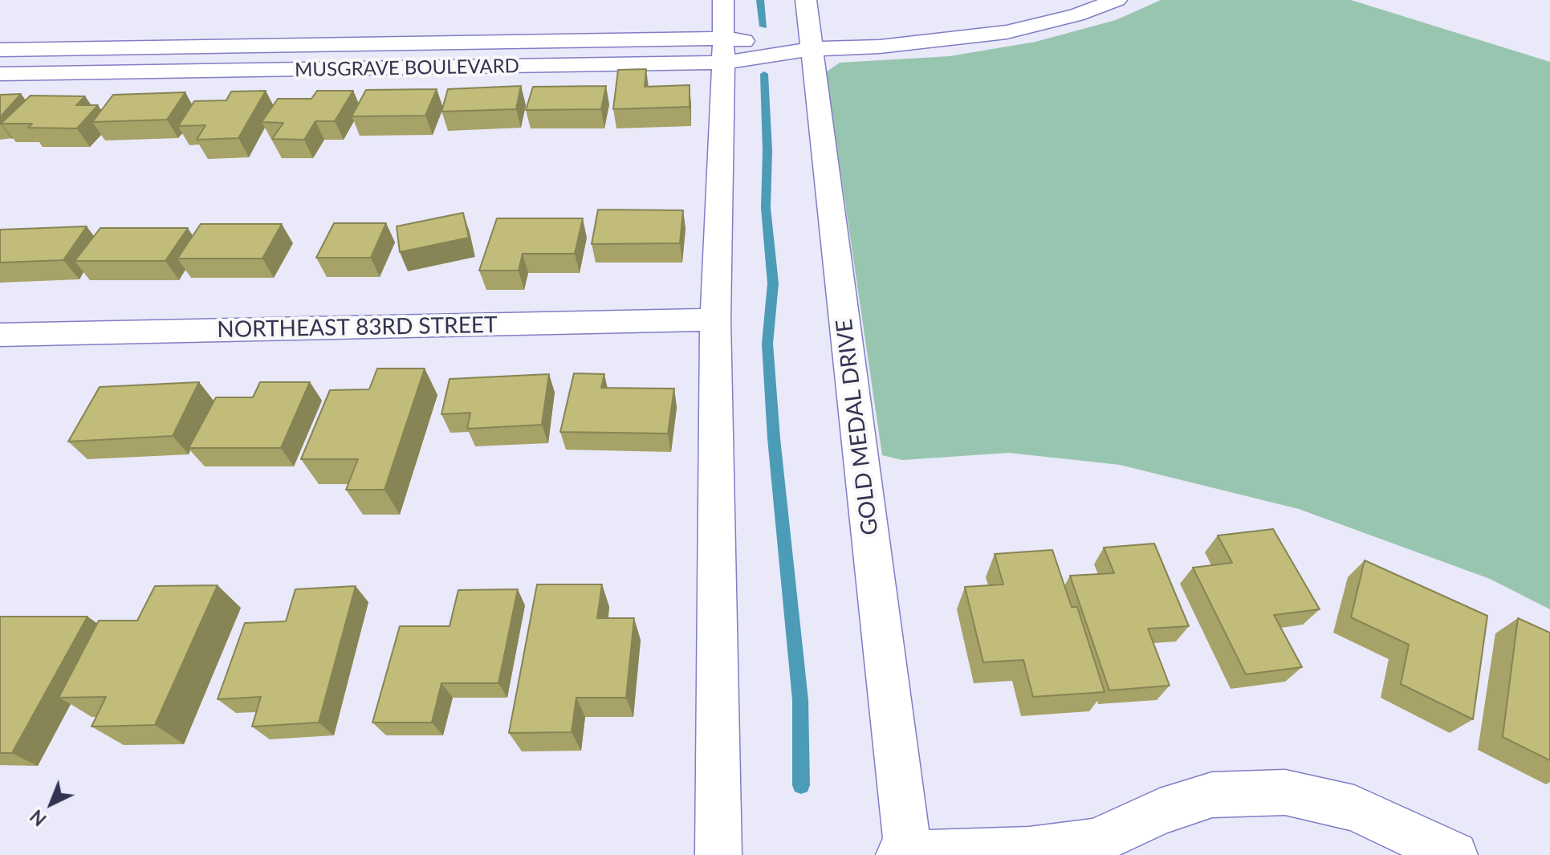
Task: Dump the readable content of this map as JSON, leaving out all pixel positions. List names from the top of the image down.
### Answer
{
  "streets": {
    "street": ["MUSGRAVE BOULEVARD", "NORTHEAST 83RD STREET", "GOLD MEDAL DRIVE"]
  },
  "crossings": [
    ["MUSGRAVE BOULEVARD", "GOLD MEDAL DRIVE"]
  ],
  "north": "bottom left"
}
